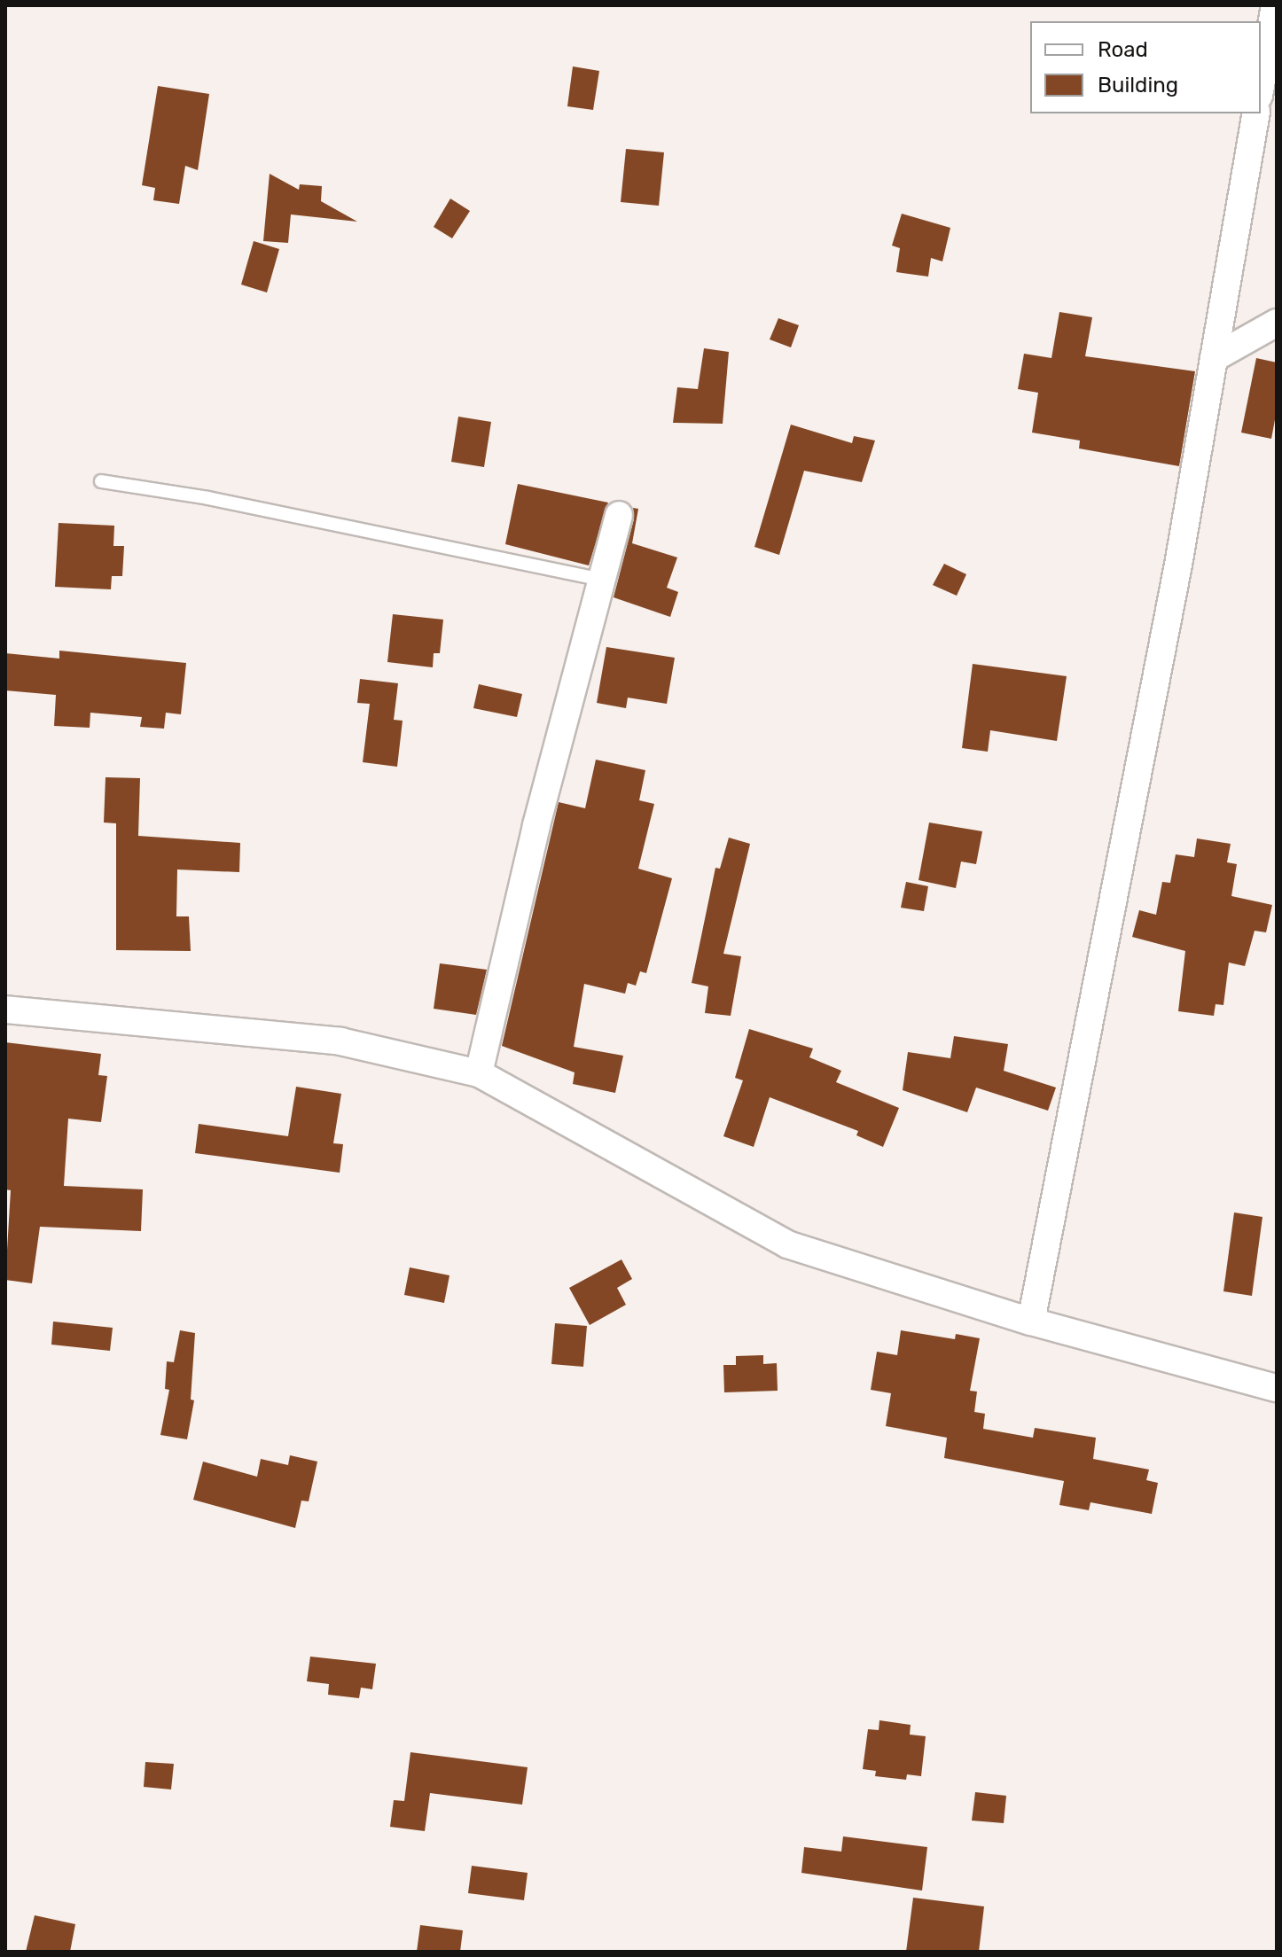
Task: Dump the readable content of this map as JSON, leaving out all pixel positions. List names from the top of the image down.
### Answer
{
  "legend": ["Road", "Building"]
}
